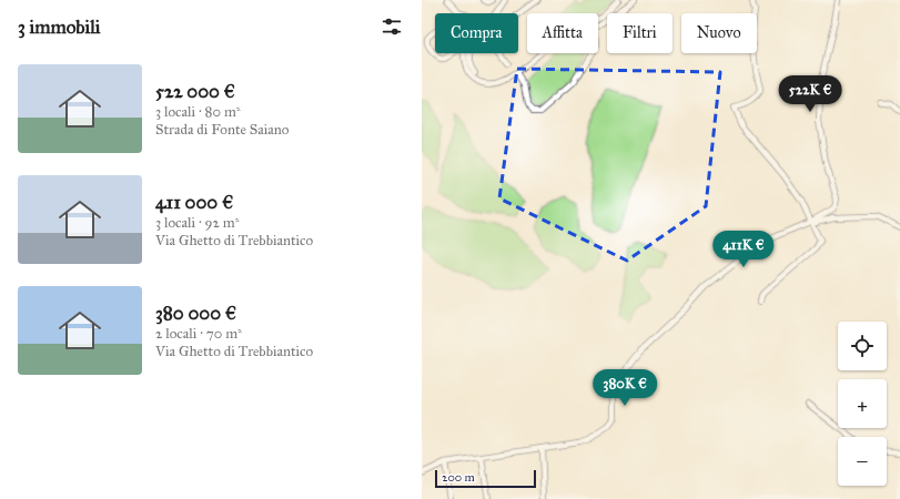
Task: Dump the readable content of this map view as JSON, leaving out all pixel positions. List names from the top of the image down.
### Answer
{
  "scale_bar": "200 m",
  "page": {
    "heading": "3 immobili",
    "chip": [
      "Compra",
      "Affitta",
      "Filtri",
      "Nuovo"
    ],
    "list": [
      {
        "name": "522 000 €",
        "note": "3 locali · 80 m² · Strada di Fonte Saiano"
      },
      {
        "name": "411 000 €",
        "note": "3 locali · 92 m² · Via Ghetto di Trebbiantico"
      },
      {
        "name": "380 000 €",
        "note": "2 locali · 70 m² · Via Ghetto di Trebbiantico"
      }
    ],
    "price": ["522K €", "411K €", "380K €"],
    "map_buttons": ["+", "−"],
    "scale": "200 m"
  }
}
